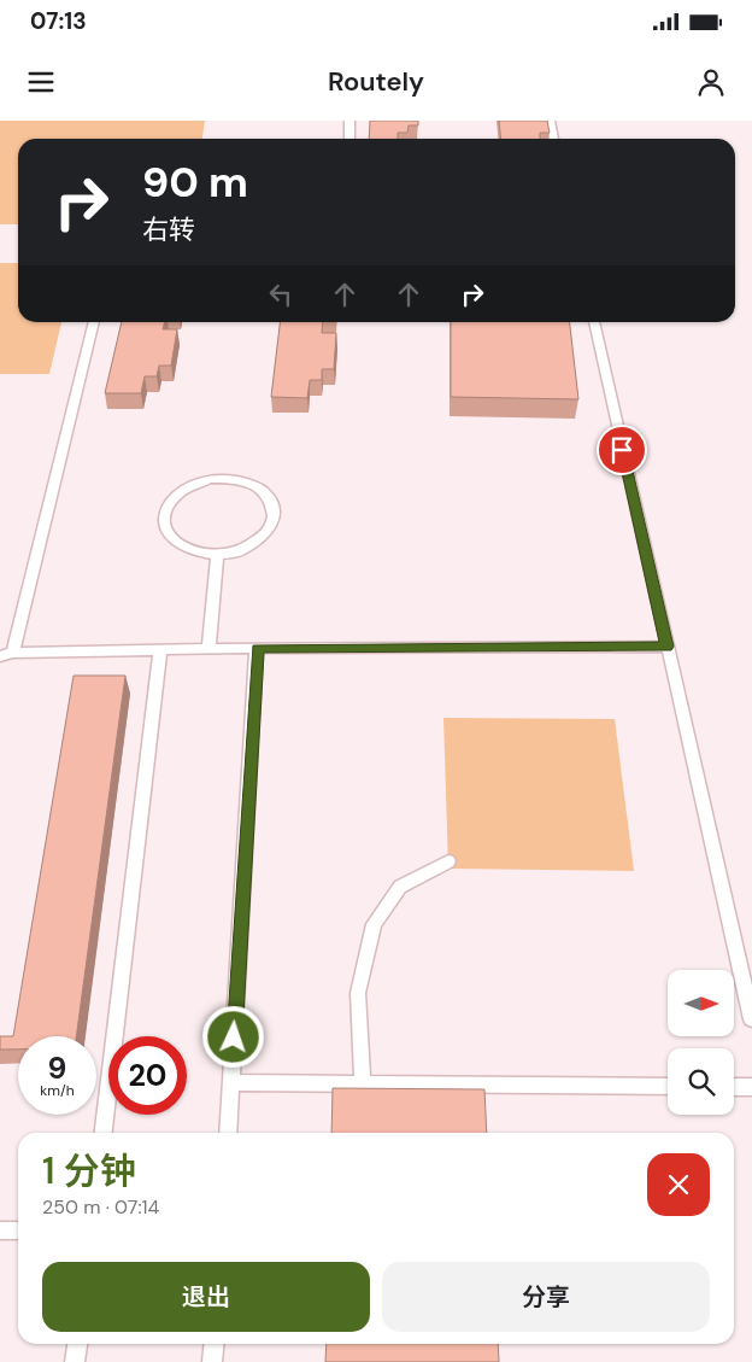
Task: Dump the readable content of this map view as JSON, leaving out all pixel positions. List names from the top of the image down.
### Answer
{
  "north": "right",
  "page": {
    "status": "07:13",
    "header": "Routely",
    "turn": ["90 m", "右转"],
    "speed": "9 km/h",
    "limit": "20",
    "heading": ["1 分钟", "250 m · 07:14"],
    "buttons": ["退出", "分享"]
  }
}
